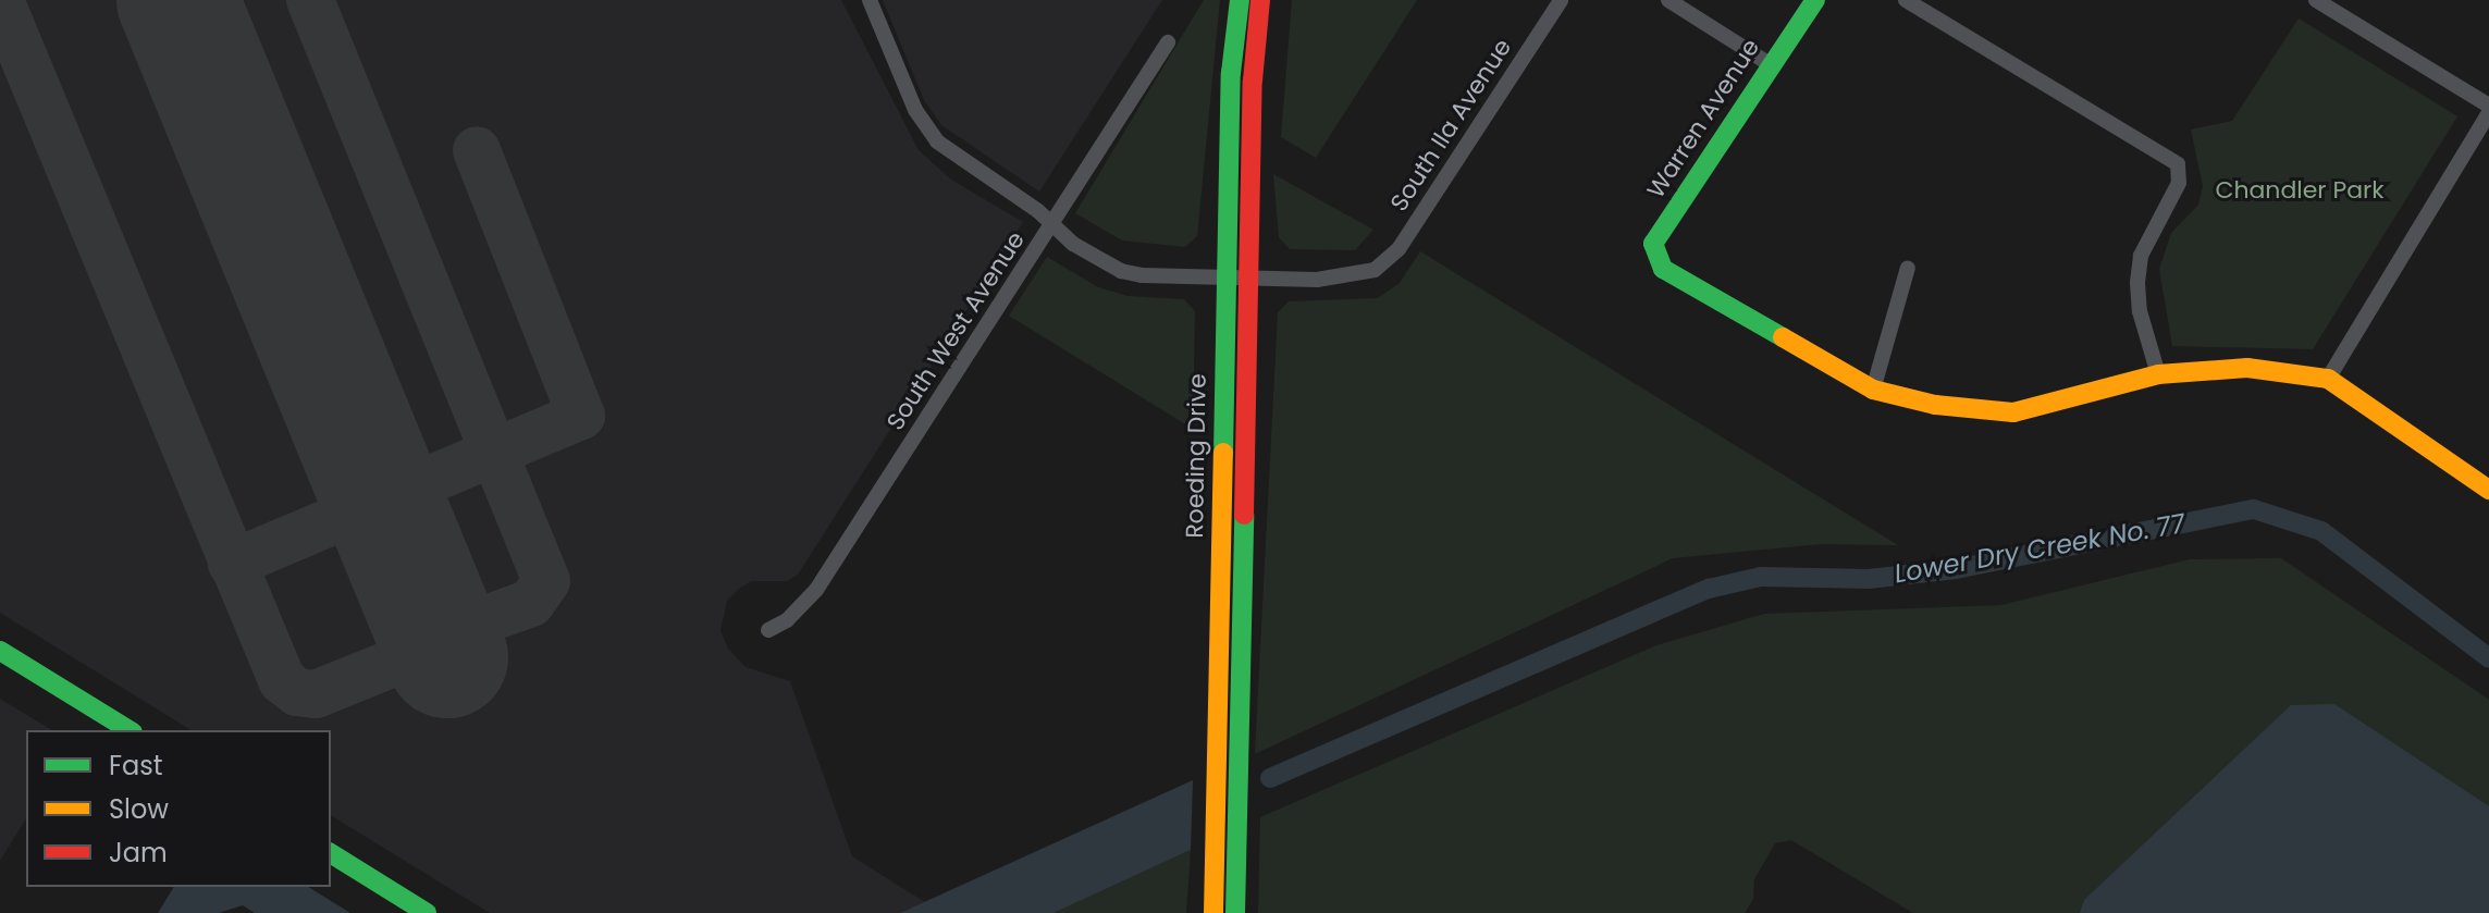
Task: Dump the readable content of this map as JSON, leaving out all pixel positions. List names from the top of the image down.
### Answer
{
  "streets": {
    "street": [
      "Warren Avenue",
      "South Ila Avenue",
      "South West Avenue",
      "Roeding Drive"
    ]
  },
  "crossings": [
    ["South Ila Avenue", "Roeding Drive"]
  ],
  "water": ["Lower Dry Creek No. 77"],
  "parks": ["Chandler Park"],
  "legend": ["Fast", "Slow", "Jam"]
}
